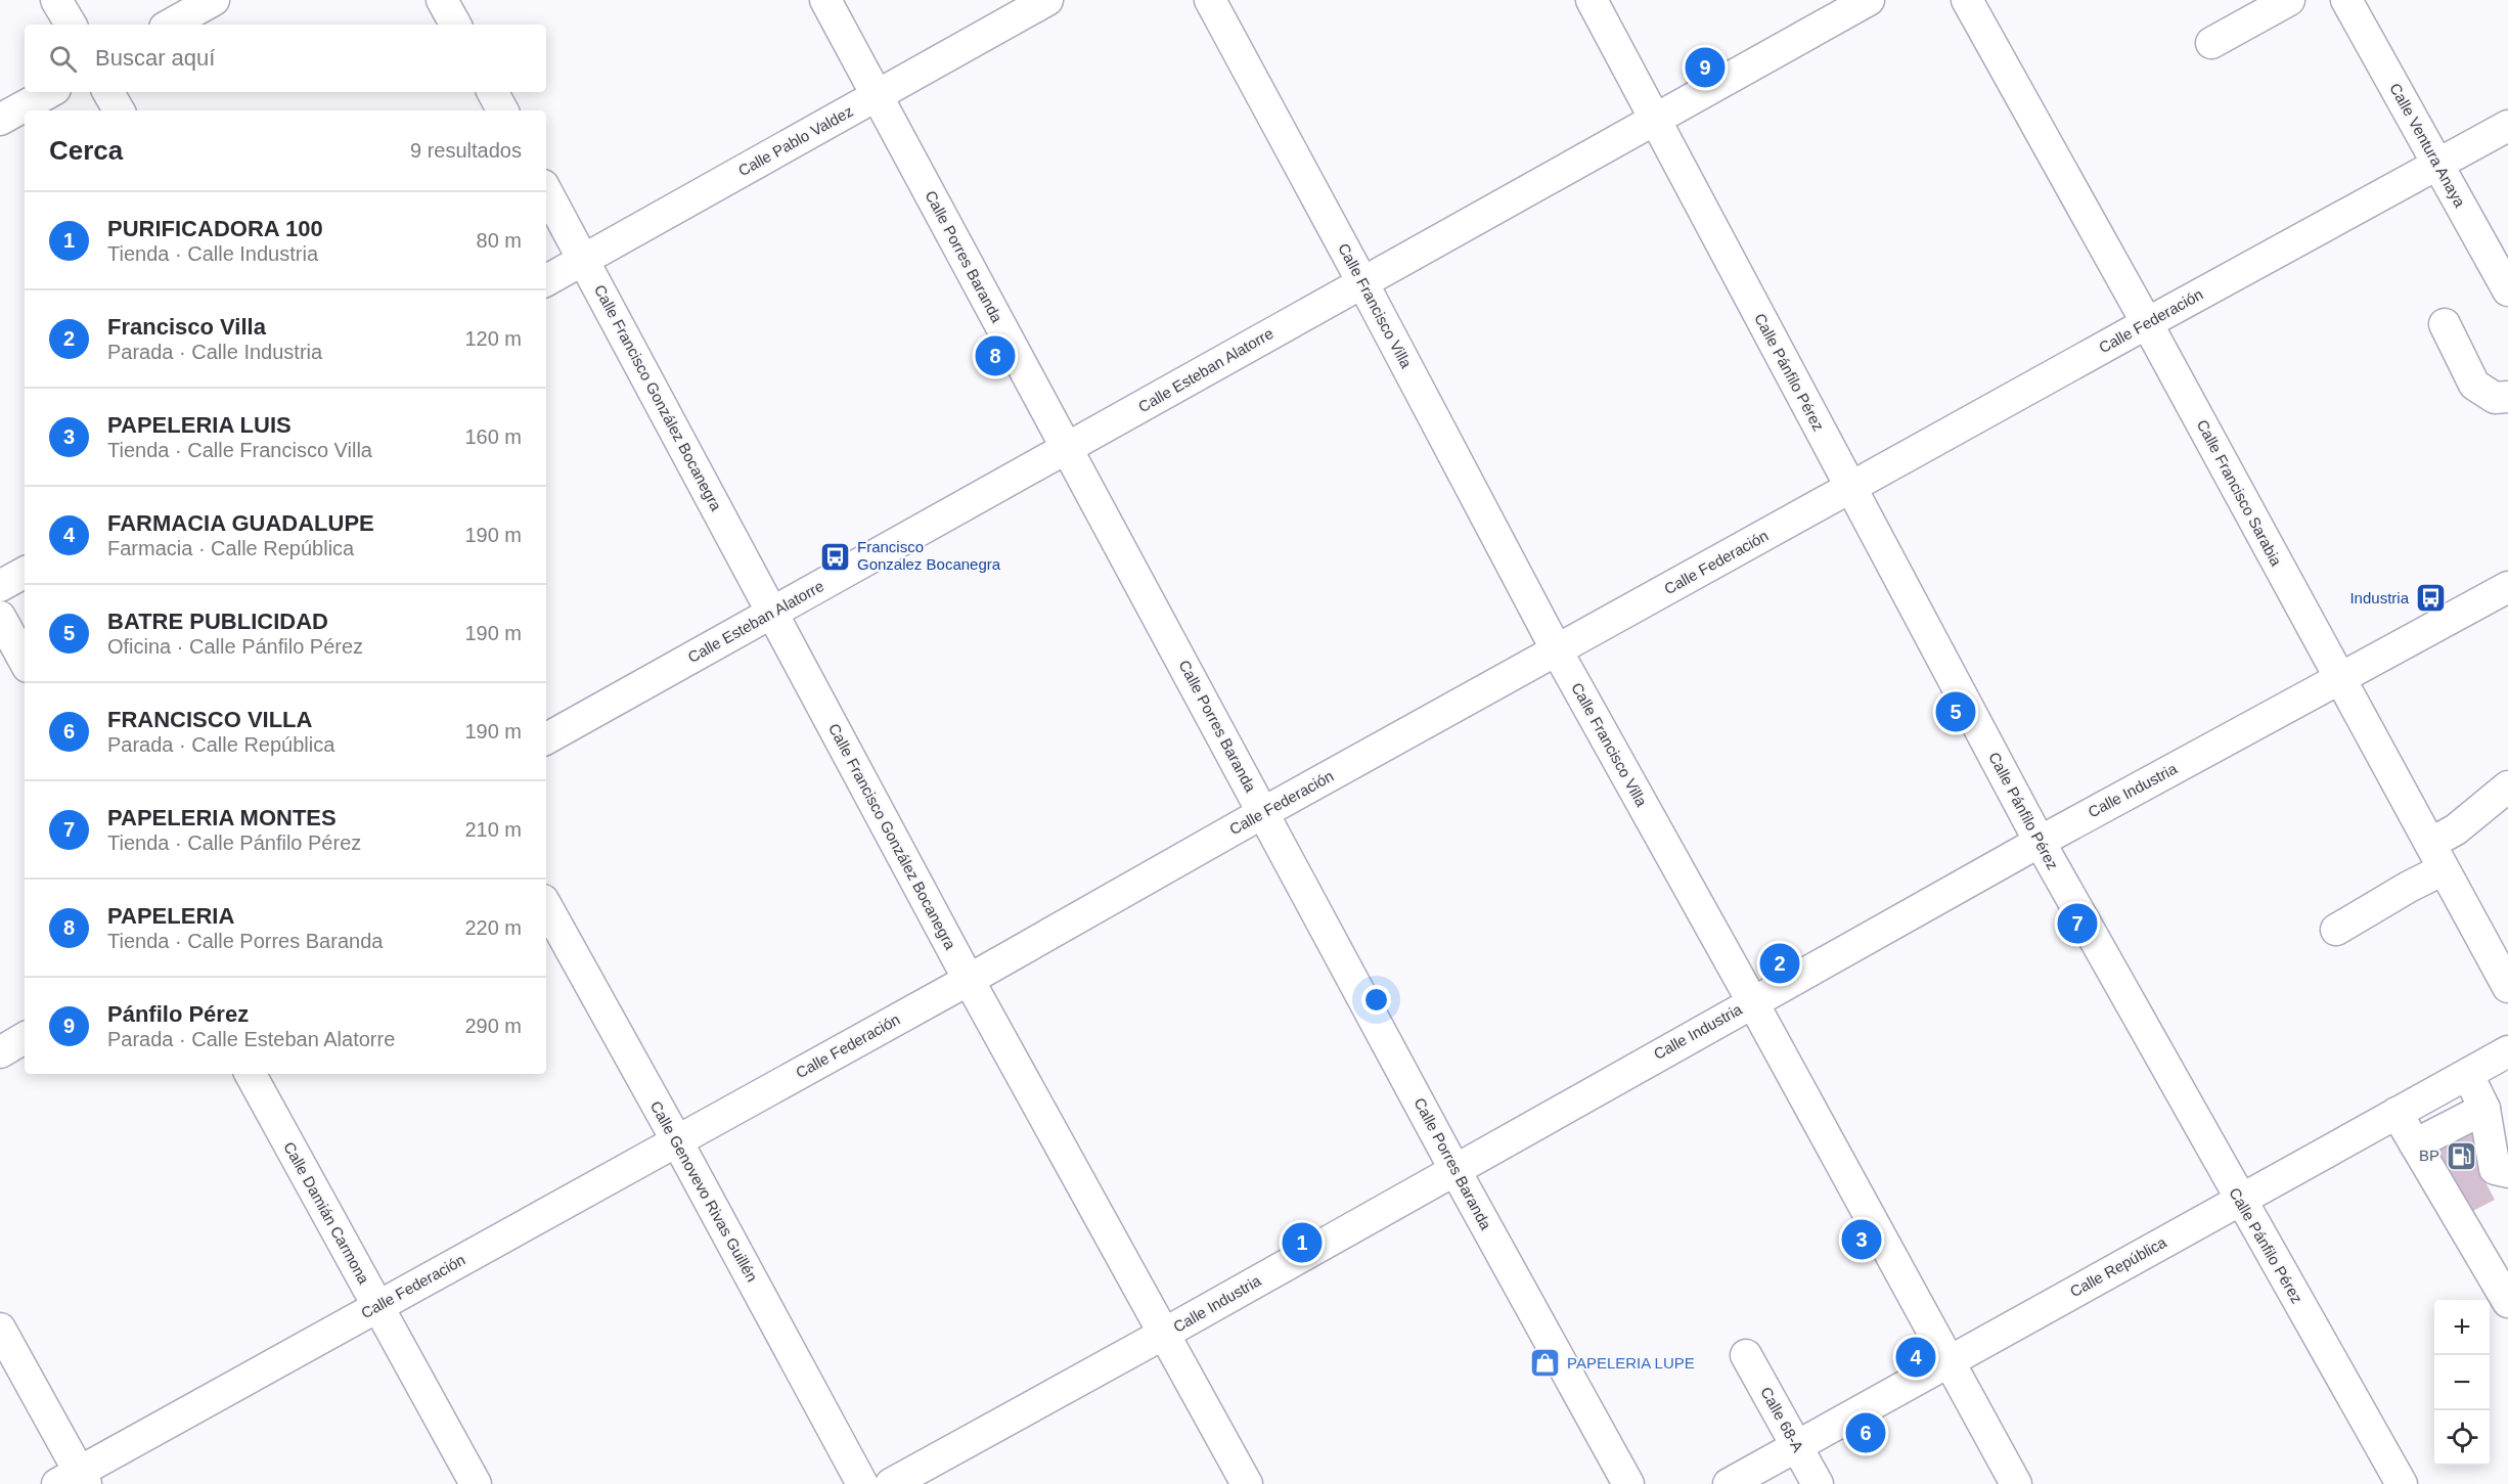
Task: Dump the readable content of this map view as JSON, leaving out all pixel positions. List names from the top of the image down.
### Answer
{
  "streets": {
    "street": [
      "Calle Pablo Valdez",
      "Calle Ventura Anaya",
      "Calle Porres Baranda",
      "Calle Francisco Villa",
      "Calle Federación",
      "Calle Esteban Alatorre",
      "Calle Pánfilo Pérez",
      "Calle Francisco González Bocanegra",
      "Calle Francisco Sarabia",
      "Calle Industria",
      "Calle Genovevo Rivas Guillén",
      "Calle Damián Carmona",
      "Calle República",
      "Calle 68-A"
    ]
  },
  "crossings": [
    ["Calle Pablo Valdez", "Calle Porres Baranda"],
    ["Calle Pablo Valdez", "Calle Francisco González Bocanegra"],
    ["Calle Ventura Anaya", "Calle Federación"],
    ["Calle Porres Baranda", "Calle Federación"],
    ["Calle Porres Baranda", "Calle Esteban Alatorre"],
    ["Calle Porres Baranda", "Calle Industria"],
    ["Calle Francisco Villa", "Calle Federación"],
    ["Calle Francisco Villa", "Calle Esteban Alatorre"],
    ["Calle Francisco Villa", "Calle Industria"],
    ["Calle Francisco Villa", "Calle República"],
    ["Calle Federación", "Calle Pánfilo Pérez"],
    ["Calle Federación", "Calle Francisco González Bocanegra"],
    ["Calle Federación", "Calle Francisco Sarabia"],
    ["Calle Federación", "Calle Genovevo Rivas Guillén"],
    ["Calle Federación", "Calle Damián Carmona"],
    ["Calle Esteban Alatorre", "Calle Pánfilo Pérez"],
    ["Calle Esteban Alatorre", "Calle Francisco González Bocanegra"],
    ["Calle Pánfilo Pérez", "Calle Industria"],
    ["Calle Pánfilo Pérez", "Calle República"],
    ["Calle Francisco González Bocanegra", "Calle Industria"],
    ["Calle Francisco Sarabia", "Calle Industria"],
    ["Calle República", "Calle 68-A"]
  ],
  "places": {
    "bus stop": ["Francisco Gonzalez Bocanegra", "Industria"],
    "fuel station": ["BP"],
    "shop": ["PAPELERIA LUPE"]
  },
  "page": {
    "search": "Buscar aquí",
    "pins": [
      "9",
      "8",
      "5",
      "7",
      "2",
      "3",
      "1",
      "4",
      "6"
    ],
    "heading": ["Cerca", "9 resultados"],
    "list": [
      {
        "mark": "1",
        "name": "PURIFICADORA 100",
        "note": "Tienda · Calle Industria",
        "value": "80 m"
      },
      {
        "mark": "2",
        "name": "Francisco Villa",
        "note": "Parada · Calle Industria",
        "value": "120 m"
      },
      {
        "mark": "3",
        "name": "PAPELERIA LUIS",
        "note": "Tienda · Calle Francisco Villa",
        "value": "160 m"
      },
      {
        "mark": "4",
        "name": "FARMACIA GUADALUPE",
        "note": "Farmacia · Calle República",
        "value": "190 m"
      },
      {
        "mark": "5",
        "name": "BATRE PUBLICIDAD",
        "note": "Oficina · Calle Pánfilo Pérez",
        "value": "190 m"
      },
      {
        "mark": "6",
        "name": "FRANCISCO VILLA",
        "note": "Parada · Calle República",
        "value": "190 m"
      },
      {
        "mark": "7",
        "name": "PAPELERIA MONTES",
        "note": "Tienda · Calle Pánfilo Pérez",
        "value": "210 m"
      },
      {
        "mark": "8",
        "name": "PAPELERIA",
        "note": "Tienda · Calle Porres Baranda",
        "value": "220 m"
      },
      {
        "mark": "9",
        "name": "Pánfilo Pérez",
        "note": "Parada · Calle Esteban Alatorre",
        "value": "290 m"
      }
    ],
    "map_buttons": ["+", "−"]
  }
}
